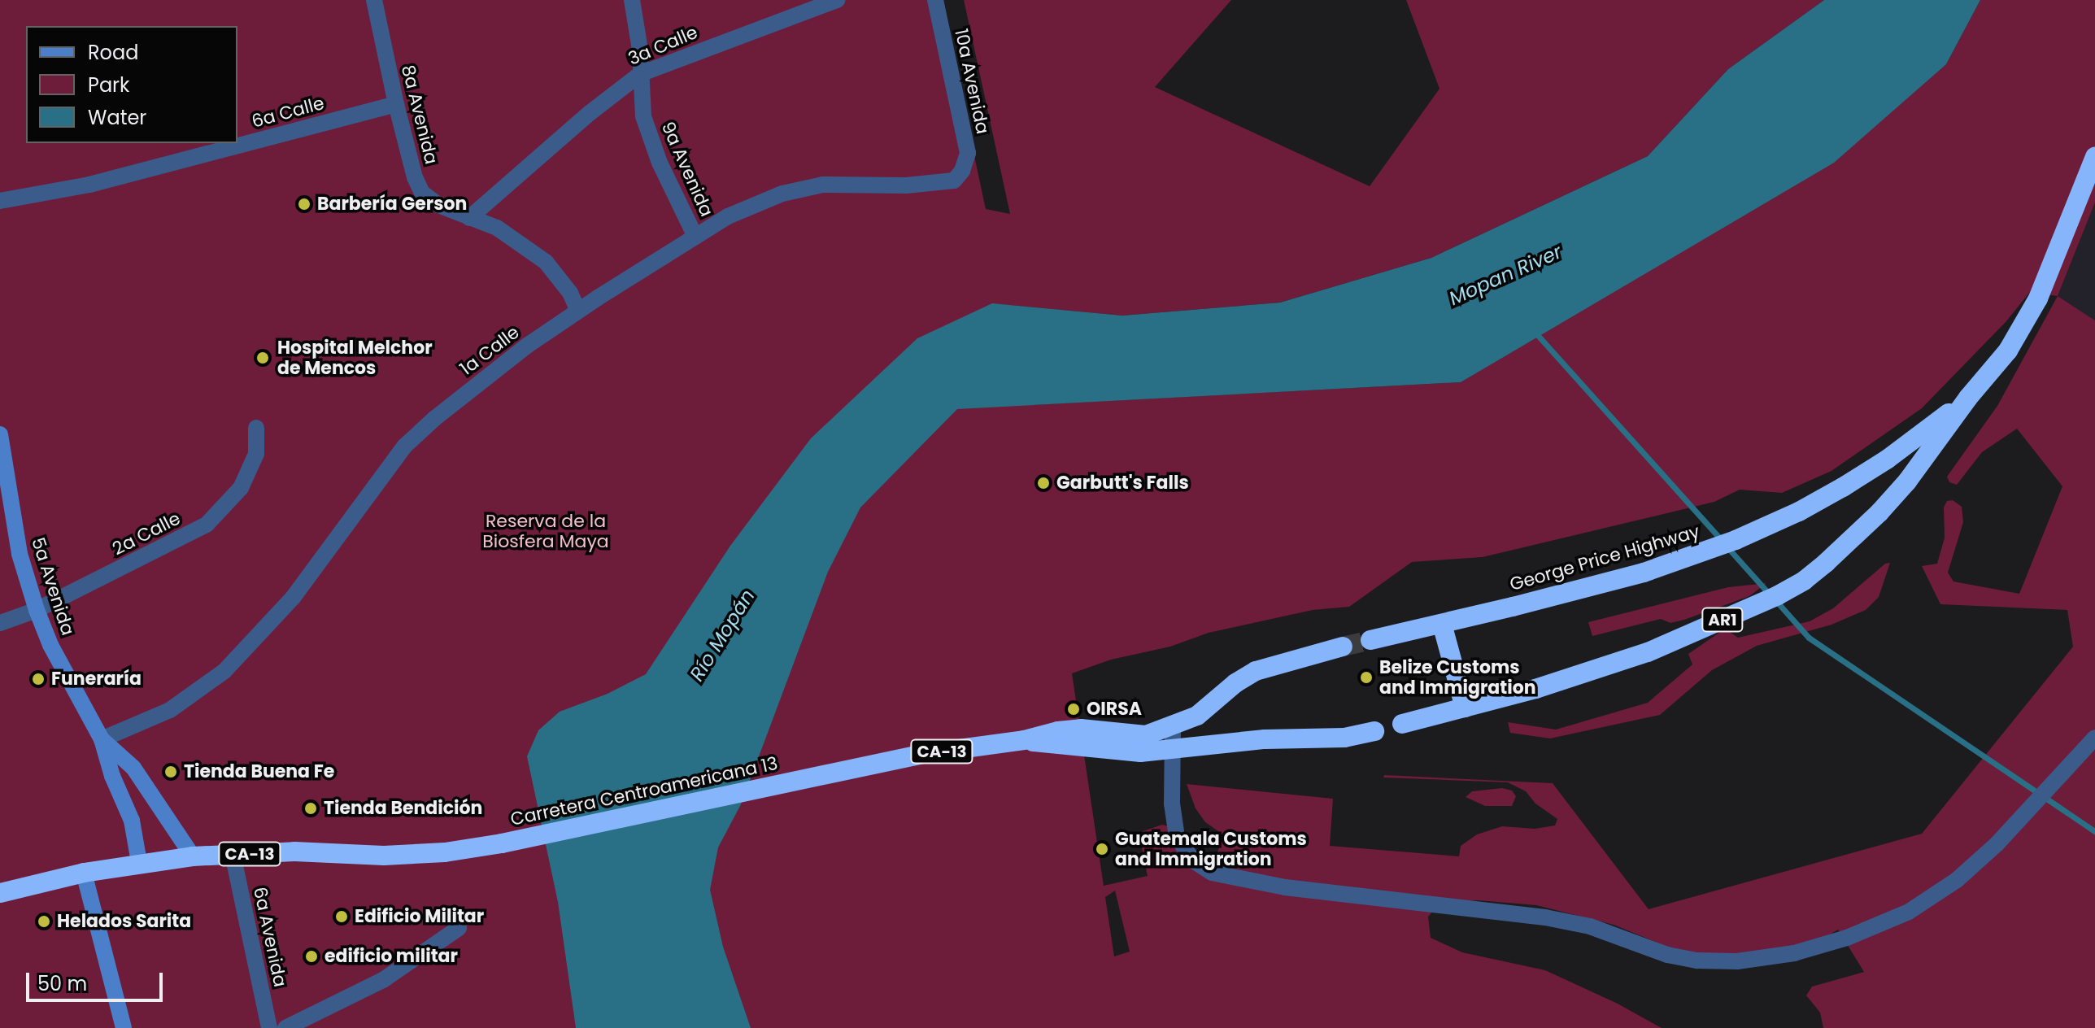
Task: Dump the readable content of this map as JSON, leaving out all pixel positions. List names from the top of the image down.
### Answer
{
  "streets": {
    "highway": [
      "George Price Highway",
      "AR1",
      "CA-13",
      "Carretera Centroamericana 13"
    ],
    "street": [
      "3a Calle",
      "10a Avenida",
      "6a Calle",
      "8a Avenida",
      "9a Avenida",
      "1a Calle",
      "2a Calle",
      "5a Avenida",
      "6a Avenida"
    ]
  },
  "crossings": [
    ["3a Calle", "8a Avenida"],
    ["3a Calle", "9a Avenida"],
    ["10a Avenida", "1a Calle"],
    ["6a Calle", "8a Avenida"],
    ["8a Avenida", "1a Calle"],
    ["9a Avenida", "1a Calle"],
    ["1a Calle", "5a Avenida"],
    ["2a Calle", "5a Avenida"],
    ["5a Avenida", "Carretera Centroamericana 13"],
    ["Carretera Centroamericana 13", "6a Avenida"]
  ],
  "water": ["Mopan River", "Río Mopán"],
  "parks": ["Reserva de la Biosfera Maya"],
  "places": [
    "Barbería Gerson",
    "Hospital Melchor de Mencos",
    "Garbutt's Falls",
    "Belize Customs and Immigration",
    "Funeraría",
    "OIRSA",
    "Tienda Buena Fe",
    "Tienda Bendición",
    "Guatemala Customs and Immigration",
    "Edificio Militar",
    "Helados Sarita",
    "edificio militar"
  ],
  "legend": ["Road", "Park", "Water"],
  "scale_bar": "50 m"
}
